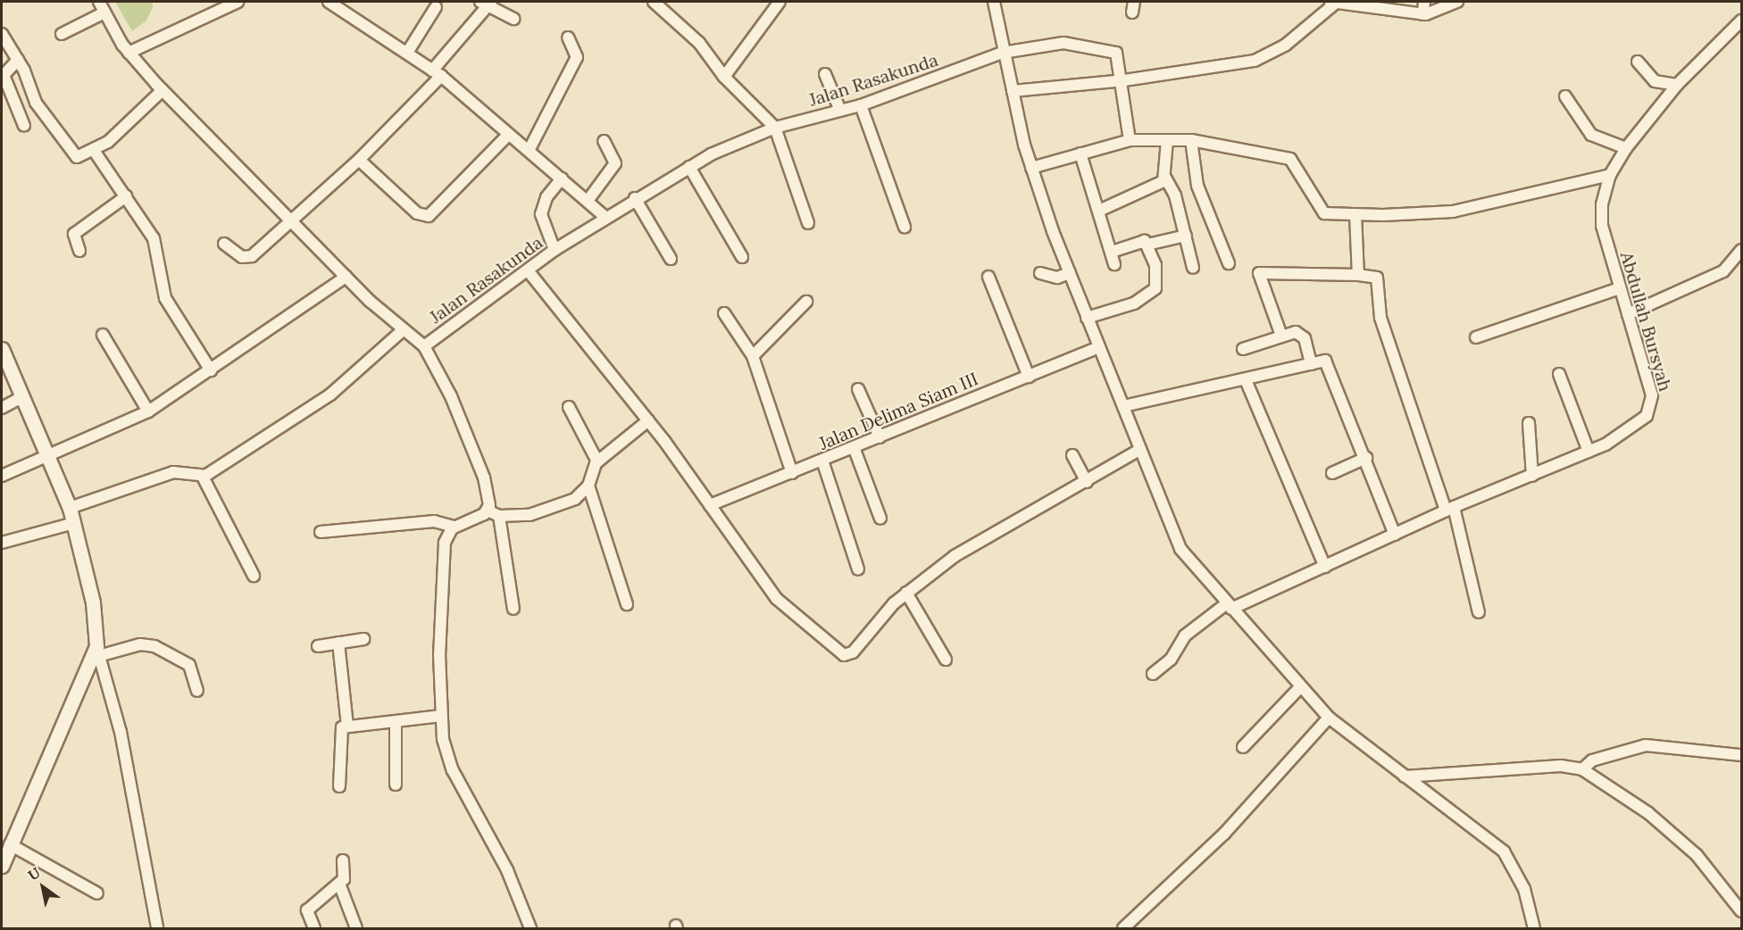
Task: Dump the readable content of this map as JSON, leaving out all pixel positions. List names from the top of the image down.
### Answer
{
  "streets": {
    "street": ["Jalan Rasakunda", "Abdullah Bursyah", "Jalan Delima Siam III"]
  },
  "north": "top left"
}
